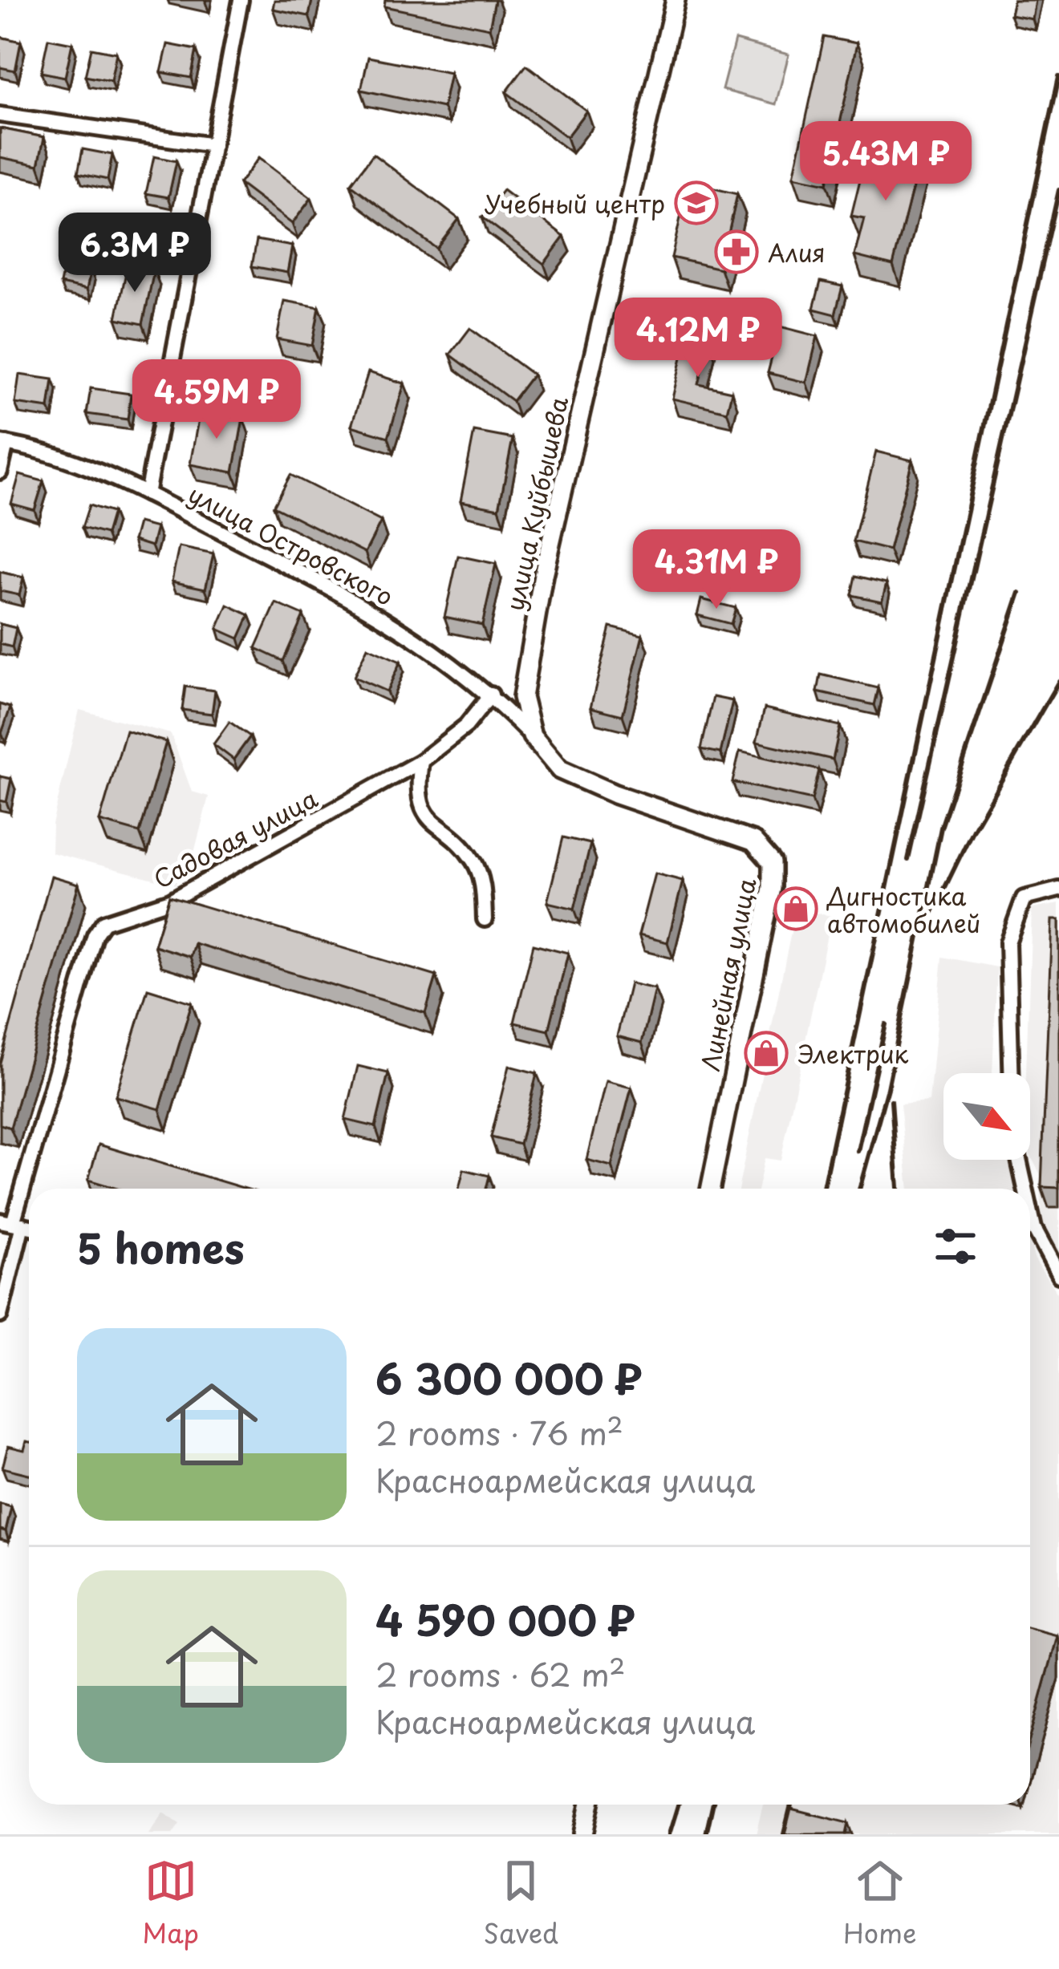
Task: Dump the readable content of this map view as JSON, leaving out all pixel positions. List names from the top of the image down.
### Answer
{
  "streets": {
    "street": [
      "улица Куйбышева",
      "улица Островского",
      "Садовая улица",
      "Линейная улица"
    ]
  },
  "crossings": [
    ["улица Куйбышева", "улица Островского"],
    ["улица Куйбышева", "Линейная улица"],
    ["улица Островского", "Садовая улица"],
    ["улица Островского", "Линейная улица"]
  ],
  "places": {
    "school or university": ["Учебный центр"],
    "pharmacy": ["Алия"],
    "shop": ["Дигностика автомобилей", "Электрик"]
  },
  "north": "bottom right",
  "page": {
    "price": [
      "5.43M ₽",
      "6.3M ₽",
      "4.12M ₽",
      "4.59M ₽",
      "4.31M ₽"
    ],
    "heading": "5 homes",
    "list": [
      {
        "name": "6 300 000 ₽",
        "note": "2 rooms · 76 m² · Красноармейская улица"
      },
      {
        "name": "4 590 000 ₽",
        "note": "2 rooms · 62 m² · Красноармейская улица"
      }
    ],
    "tabs": ["Map", "Saved", "Home"]
  }
}
